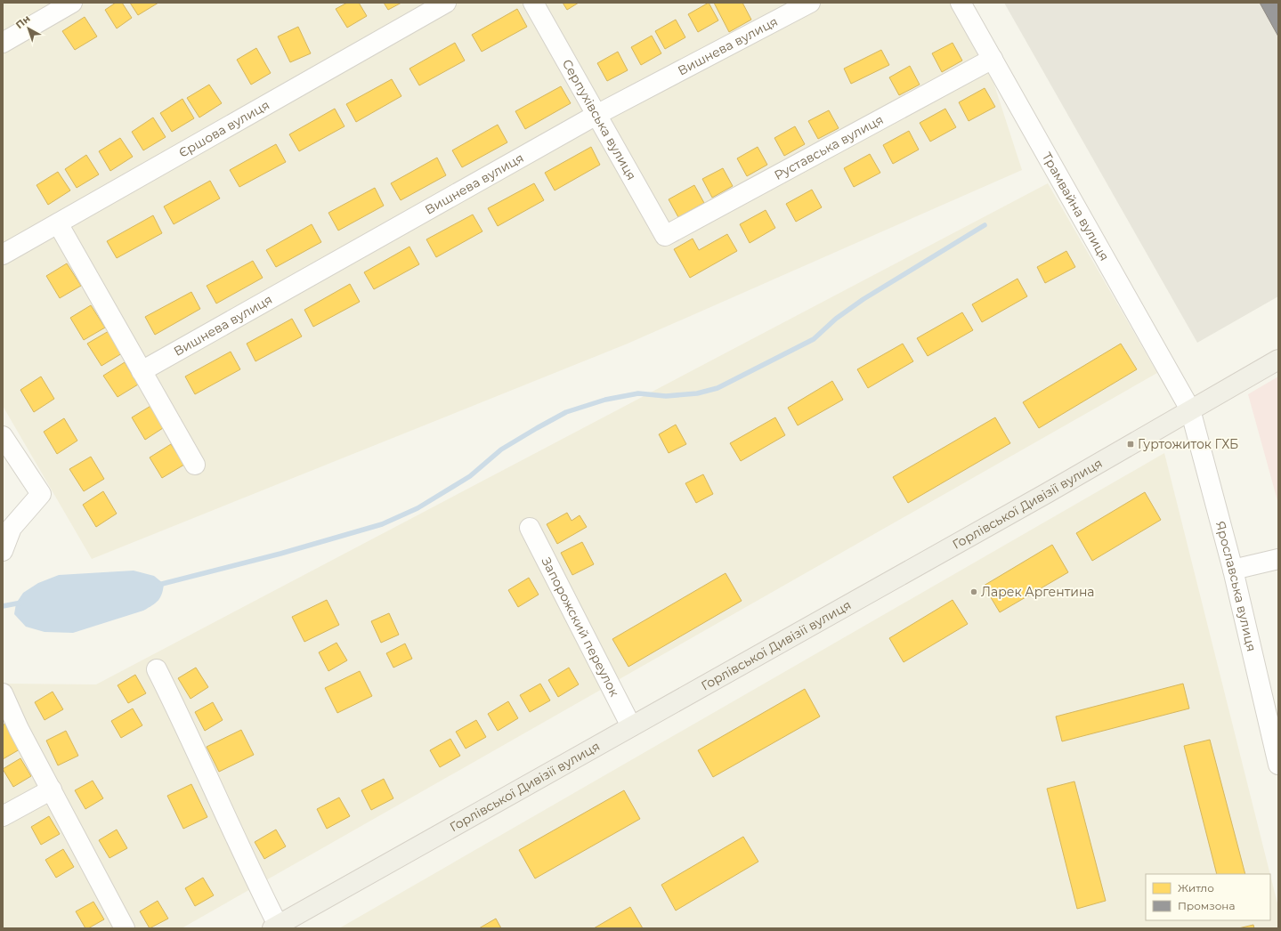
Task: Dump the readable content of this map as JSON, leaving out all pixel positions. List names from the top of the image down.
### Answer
{
  "streets": {
    "main road": ["Горлівської Дивізії вулиця"],
    "street": [
      "Вишнева вулиця",
      "Серпухівська вулиця",
      "Єршова вулиця",
      "Руставська вулиця",
      "Трамвайна вулиця",
      "Ярославська вулиця",
      "Запорожский переулок"
    ]
  },
  "crossings": [
    ["Вишнева вулиця", "Серпухівська вулиця"],
    ["Серпухівська вулиця", "Руставська вулиця"],
    ["Руставська вулиця", "Трамвайна вулиця"],
    ["Трамвайна вулиця", "Горлівської Дивізії вулиця"],
    ["Трамвайна вулиця", "Ярославська вулиця"],
    ["Горлівської Дивізії вулиця", "Ярославська вулиця"],
    ["Горлівської Дивізії вулиця", "Запорожский переулок"]
  ],
  "places": {
    "transit": ["Гуртожиток ГХБ"],
    "other": ["Ларек Аргентина"]
  },
  "legend": ["Житло", "Промзона"],
  "north": "top left"
}
